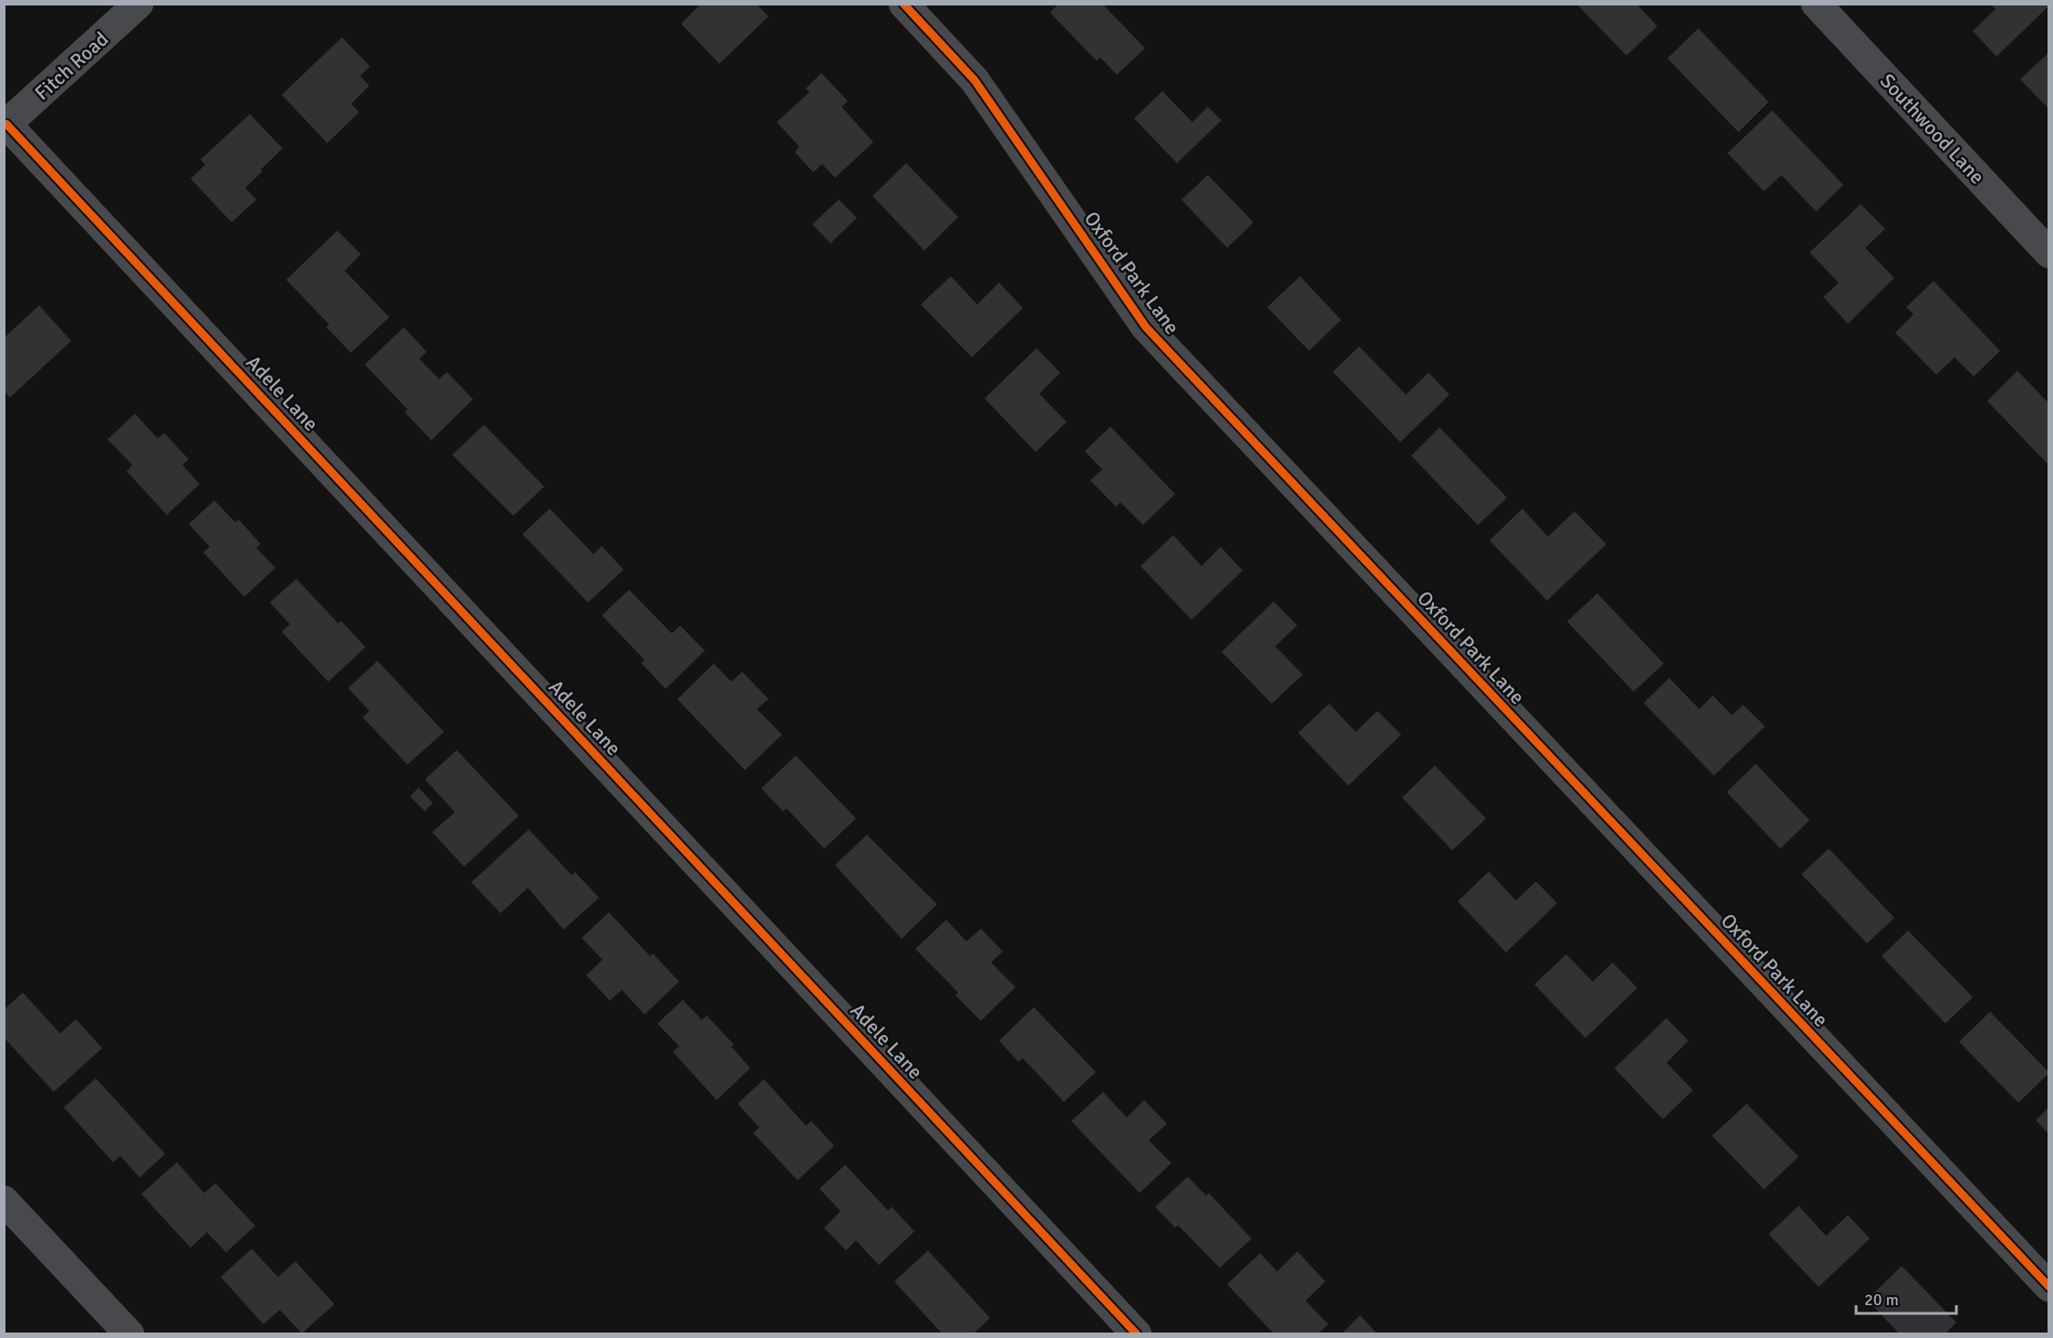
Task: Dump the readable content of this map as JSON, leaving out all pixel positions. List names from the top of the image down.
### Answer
{
  "streets": {
    "street": [
      "Fitch Road",
      "Southwood Lane",
      "Oxford Park Lane",
      "Adele Lane"
    ]
  },
  "crossings": [
    ["Fitch Road", "Adele Lane"]
  ],
  "scale_bar": "20 m"
}
